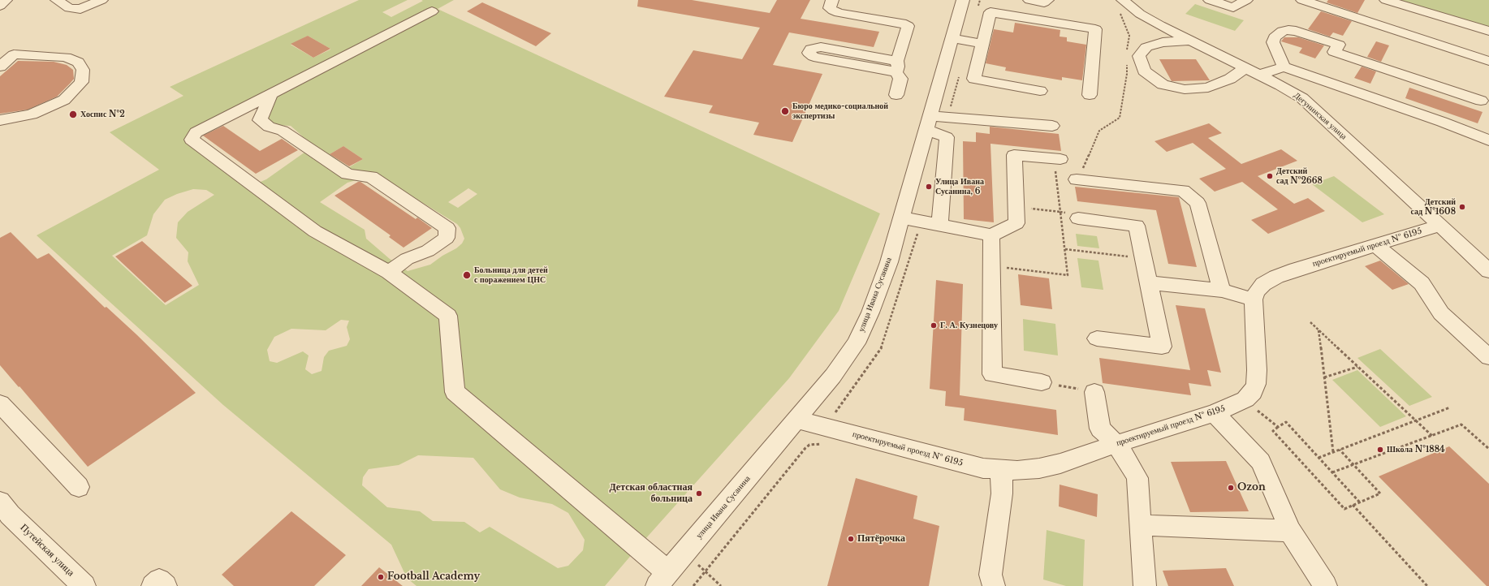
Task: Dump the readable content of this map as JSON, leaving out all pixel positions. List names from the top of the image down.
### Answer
{
  "streets": {
    "street": [
      "Дегунинская улица",
      "проектируемый проезд № 6195",
      "улица Ивана Сусанина",
      "Путейская улица"
    ]
  },
  "crossings": [
    ["Дегунинская улица", "проектируемый проезд № 6195"],
    ["проектируемый проезд № 6195", "улица Ивана Сусанина"]
  ],
  "places": [
    "Бюро медико-социальной экспертизы",
    "Хоспис №2",
    "Детский сад №2668",
    "Улица Ивана Сусанина, 6",
    "Детский сад №1608",
    "Больница для детей с поражением ЦНС",
    "Г. А. Кузнецову",
    "Школа №1884",
    "Ozon",
    "Детская областная больница",
    "Пятёрочка",
    "Football Academy"
  ]
}
